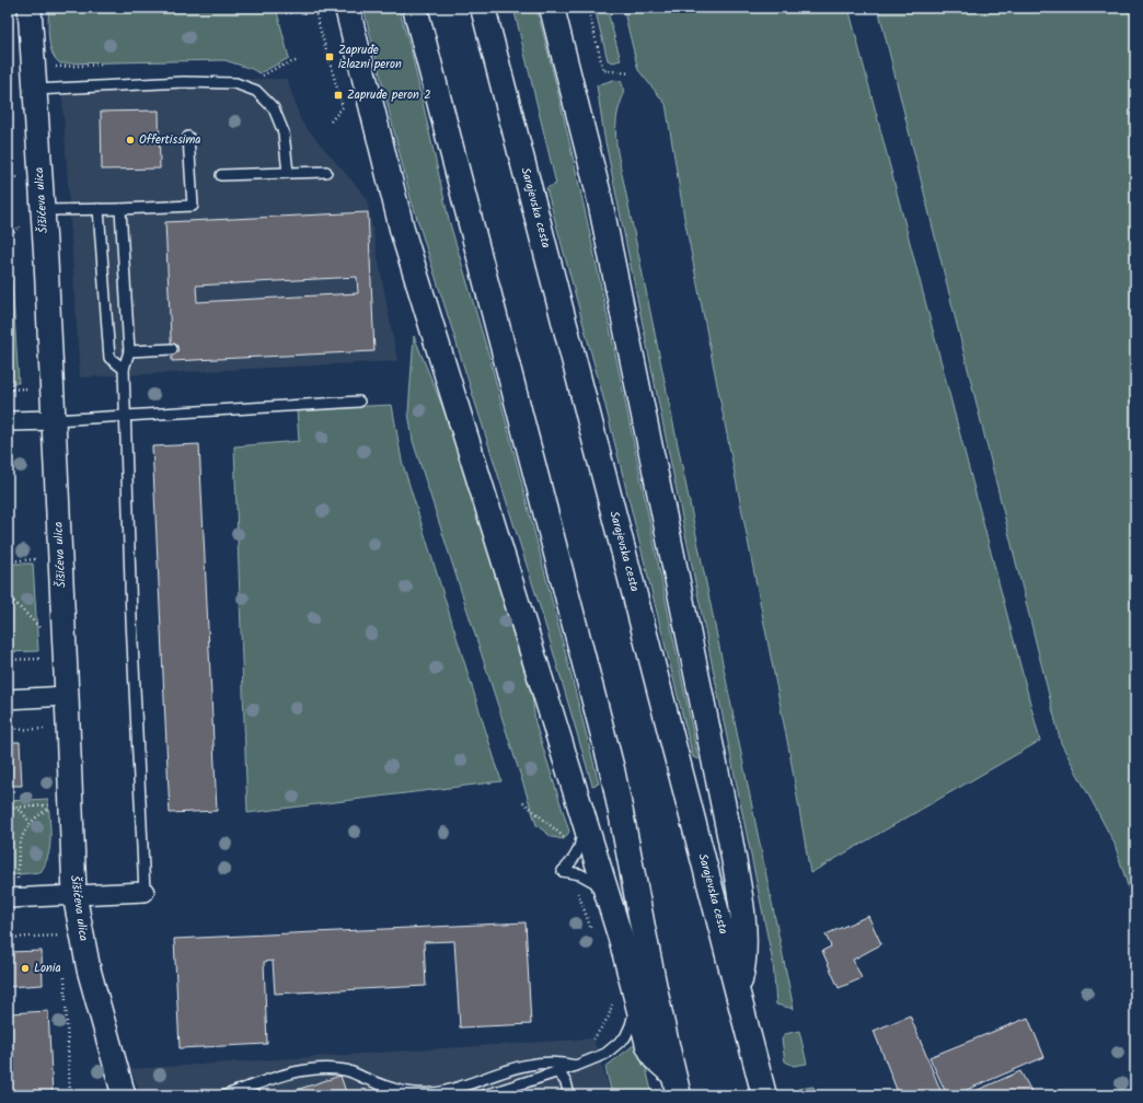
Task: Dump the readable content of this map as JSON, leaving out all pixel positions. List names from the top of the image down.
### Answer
{
  "streets": {
    "main road": ["Sarajevska cesta"],
    "street": ["Šišićeva ulica"]
  },
  "places": {
    "transit": ["Zapruđe izlazni peron", "Zapruđe peron 2"],
    "other": ["Offertissima", "Lonia"]
  }
}
